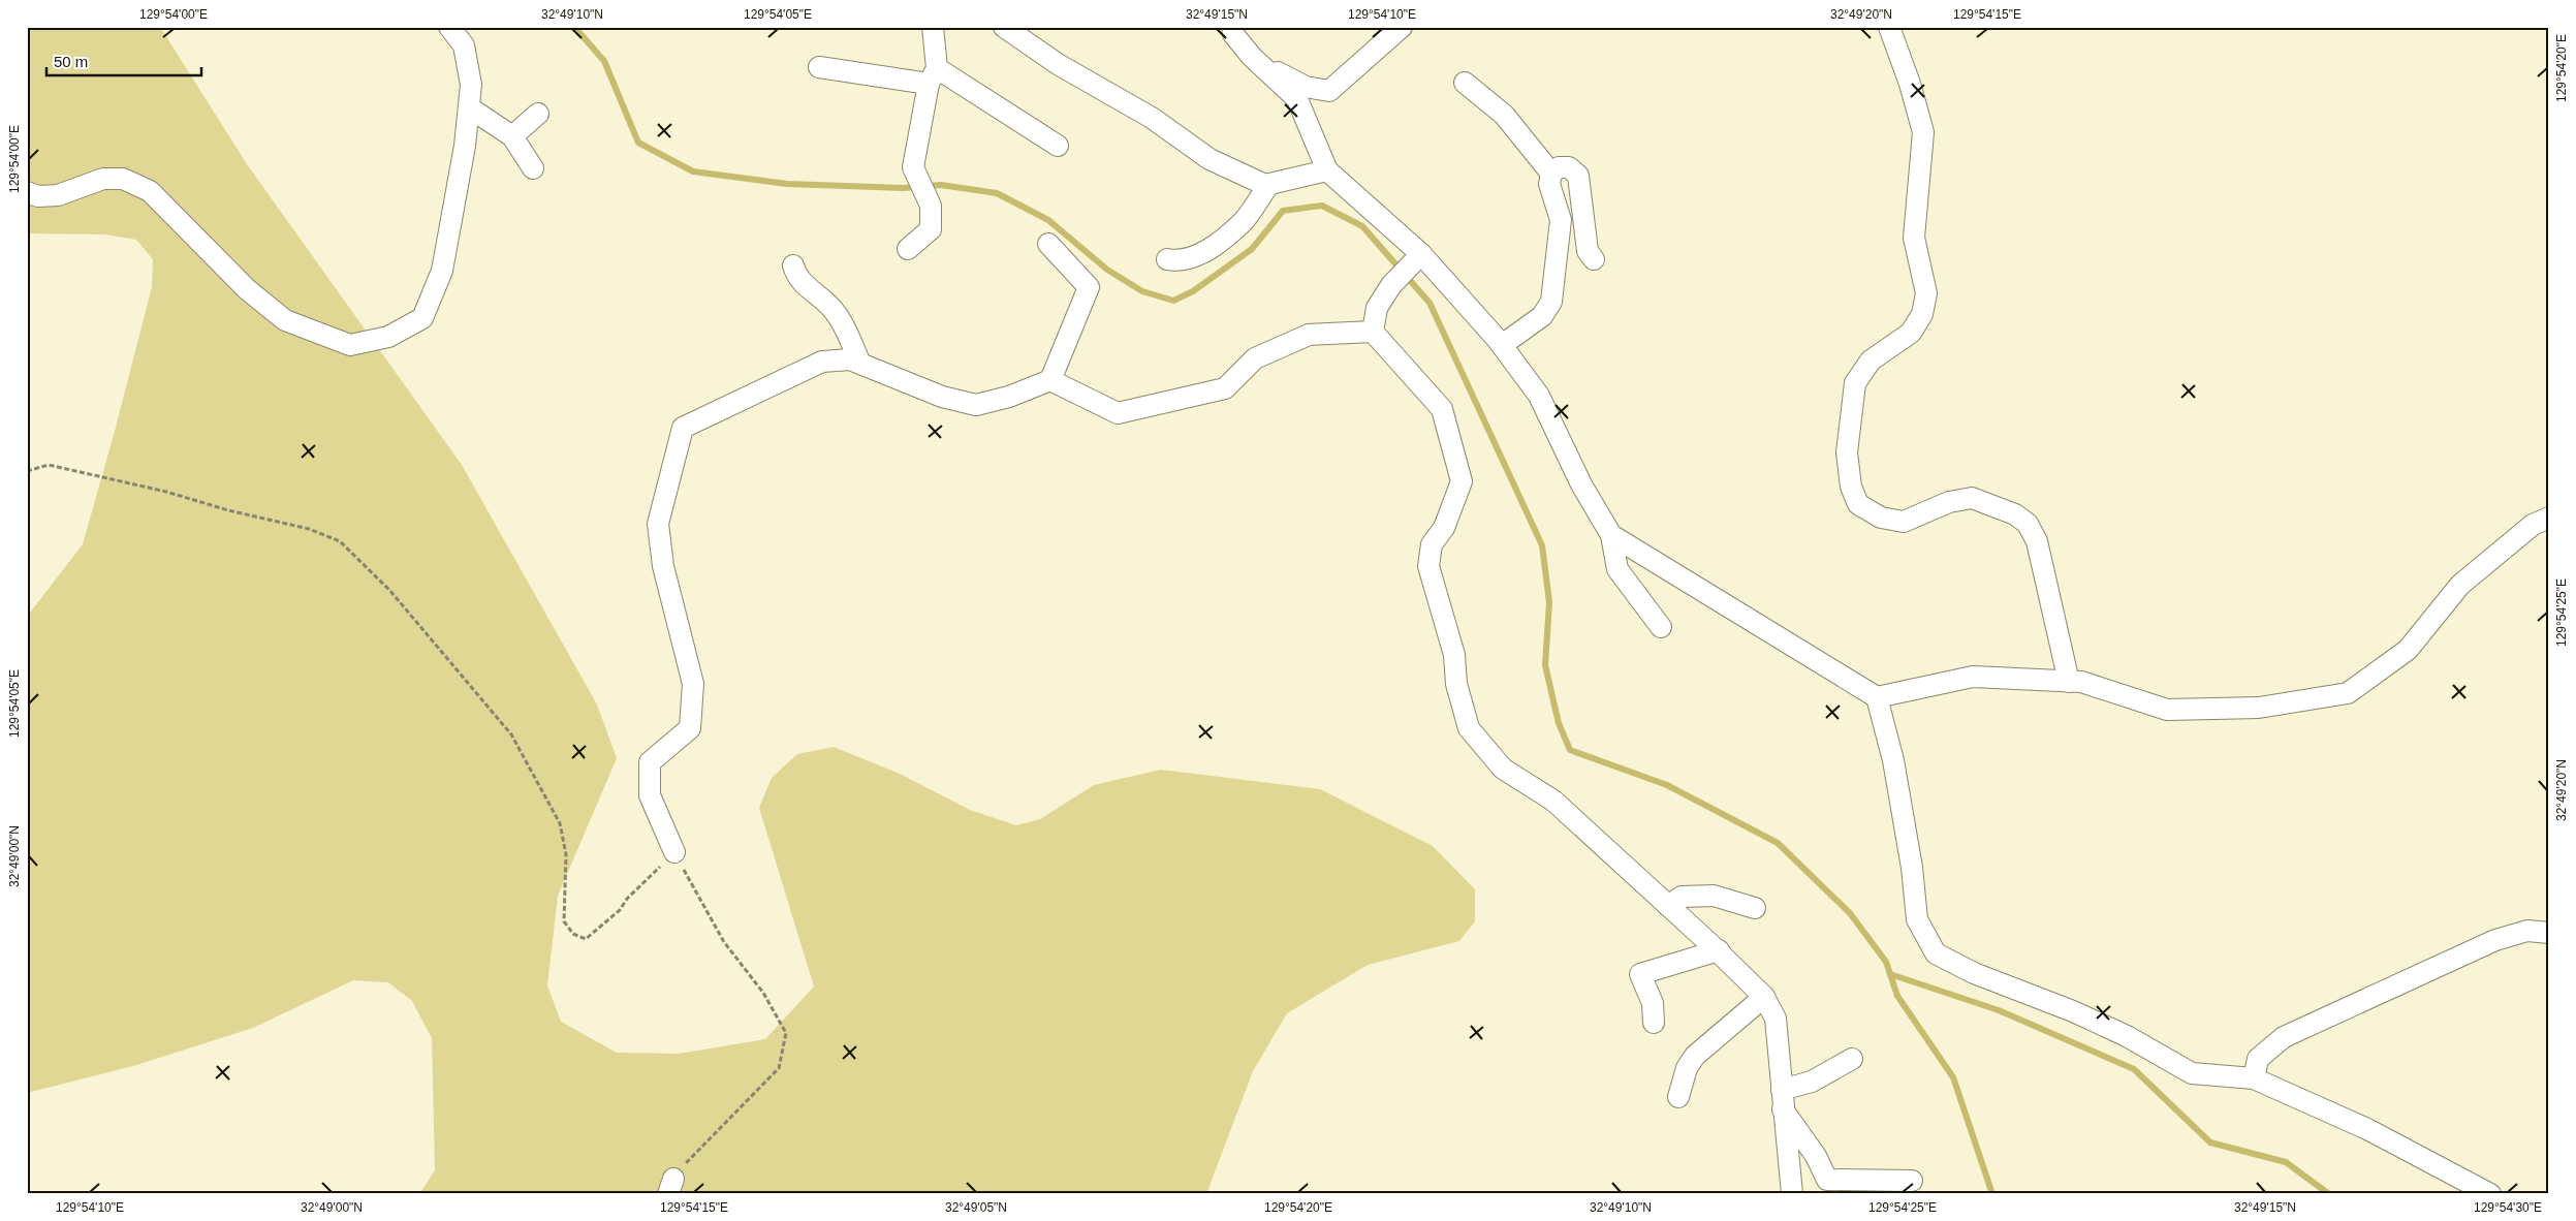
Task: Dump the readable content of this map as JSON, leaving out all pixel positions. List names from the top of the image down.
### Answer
{
  "scale_bar": "50 m",
  "coordinates": [
    "129°54'00\"E",
    "32°49'10\"N",
    "129°54'05\"E",
    "32°49'15\"N",
    "129°54'10\"E",
    "32°49'20\"N",
    "129°54'15\"E",
    "129°54'20\"E",
    "129°54'25\"E",
    "32°49'00\"N",
    "32°49'05\"N",
    "129°54'30\"E"
  ]
}
